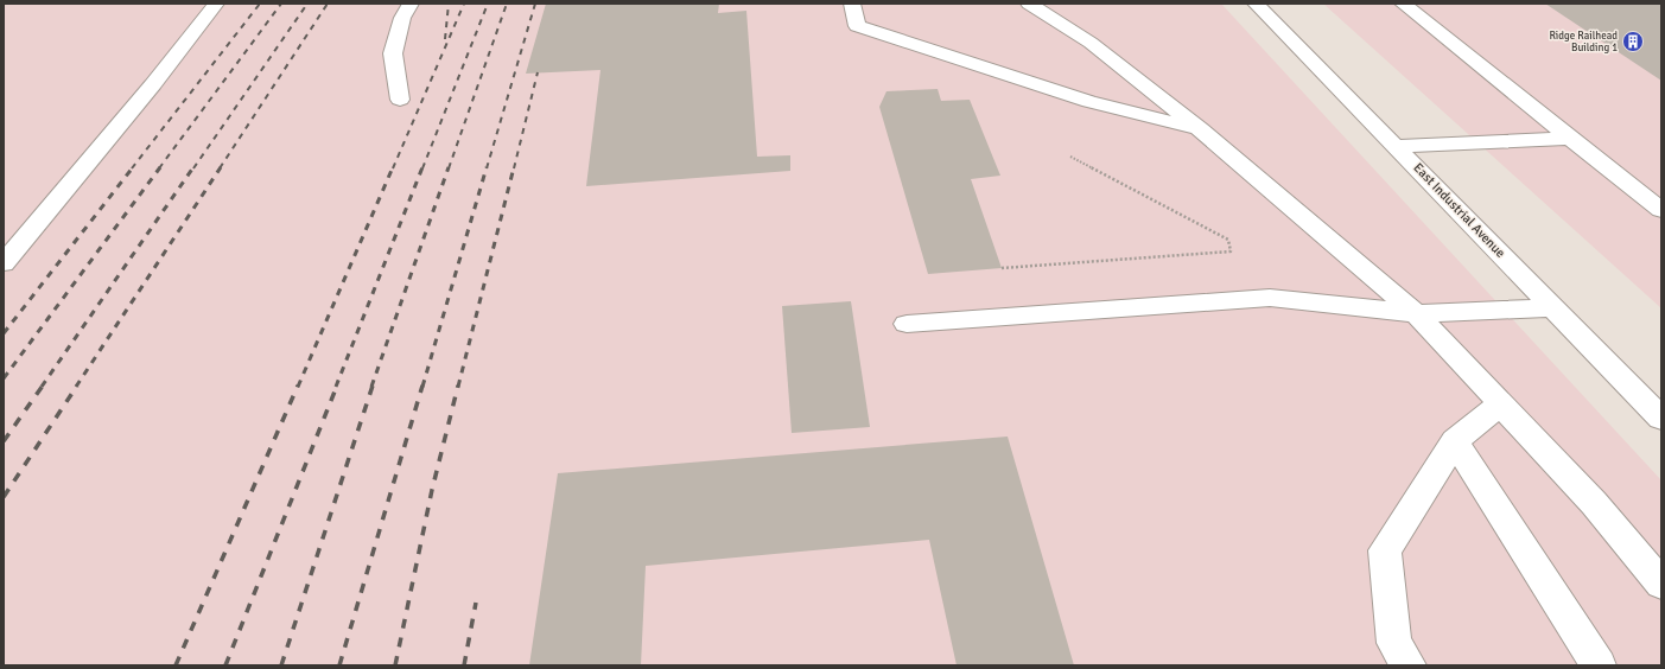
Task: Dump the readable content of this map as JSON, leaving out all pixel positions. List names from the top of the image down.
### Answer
{
  "streets": {
    "street": ["East Industrial Avenue"]
  },
  "places": {
    "building": ["Ridge Railhead Building 1"]
  }
}
